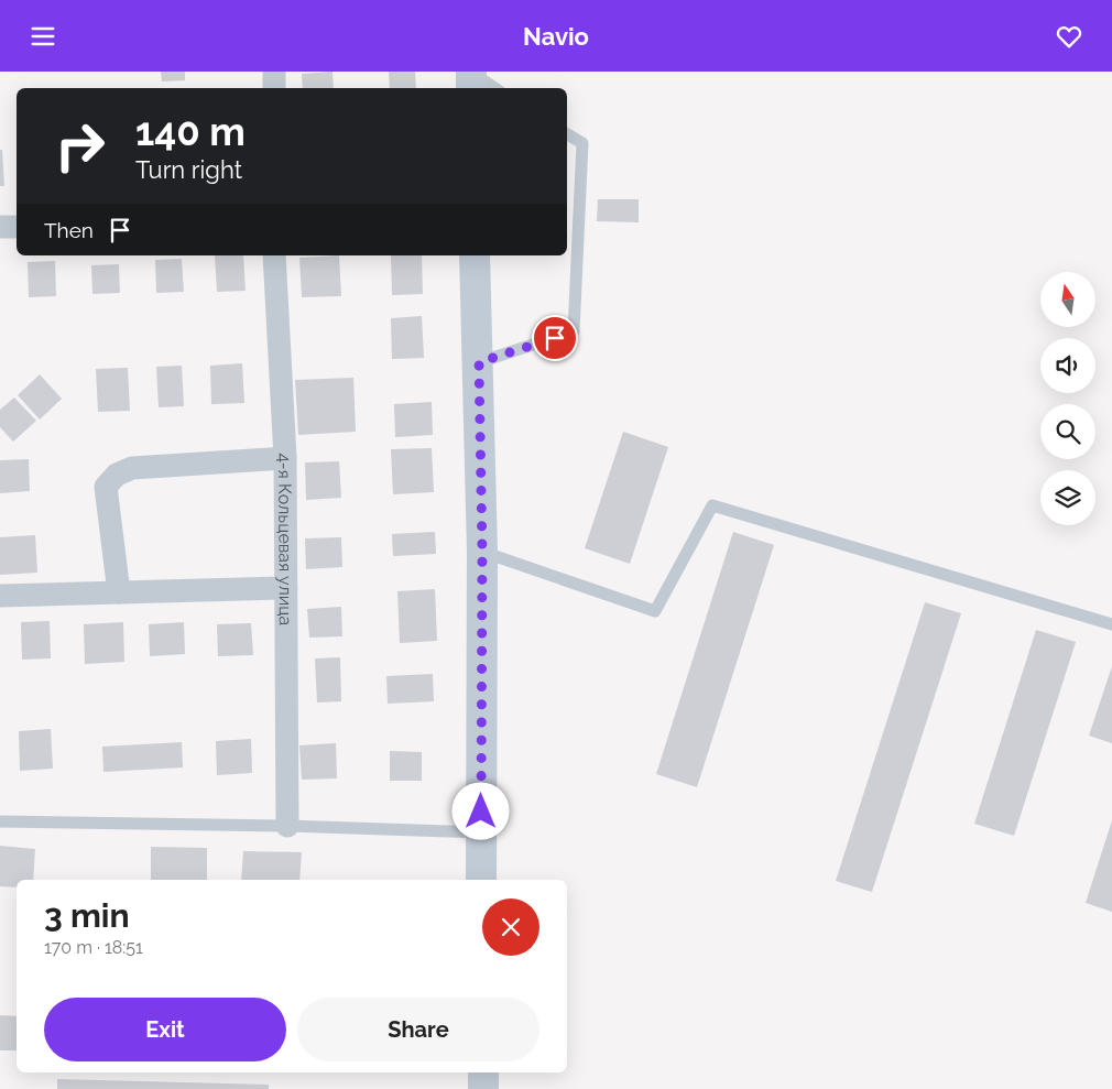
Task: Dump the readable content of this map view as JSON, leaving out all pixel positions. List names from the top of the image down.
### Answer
{
  "streets": {
    "street": ["4-я Кольцевая улица"]
  },
  "north": "top",
  "page": {
    "header": "Navio",
    "turn": ["140 m", "Turn right"],
    "then": "Then",
    "heading": ["3 min", "170 m · 18:51"],
    "buttons": ["Exit", "Share"]
  }
}
